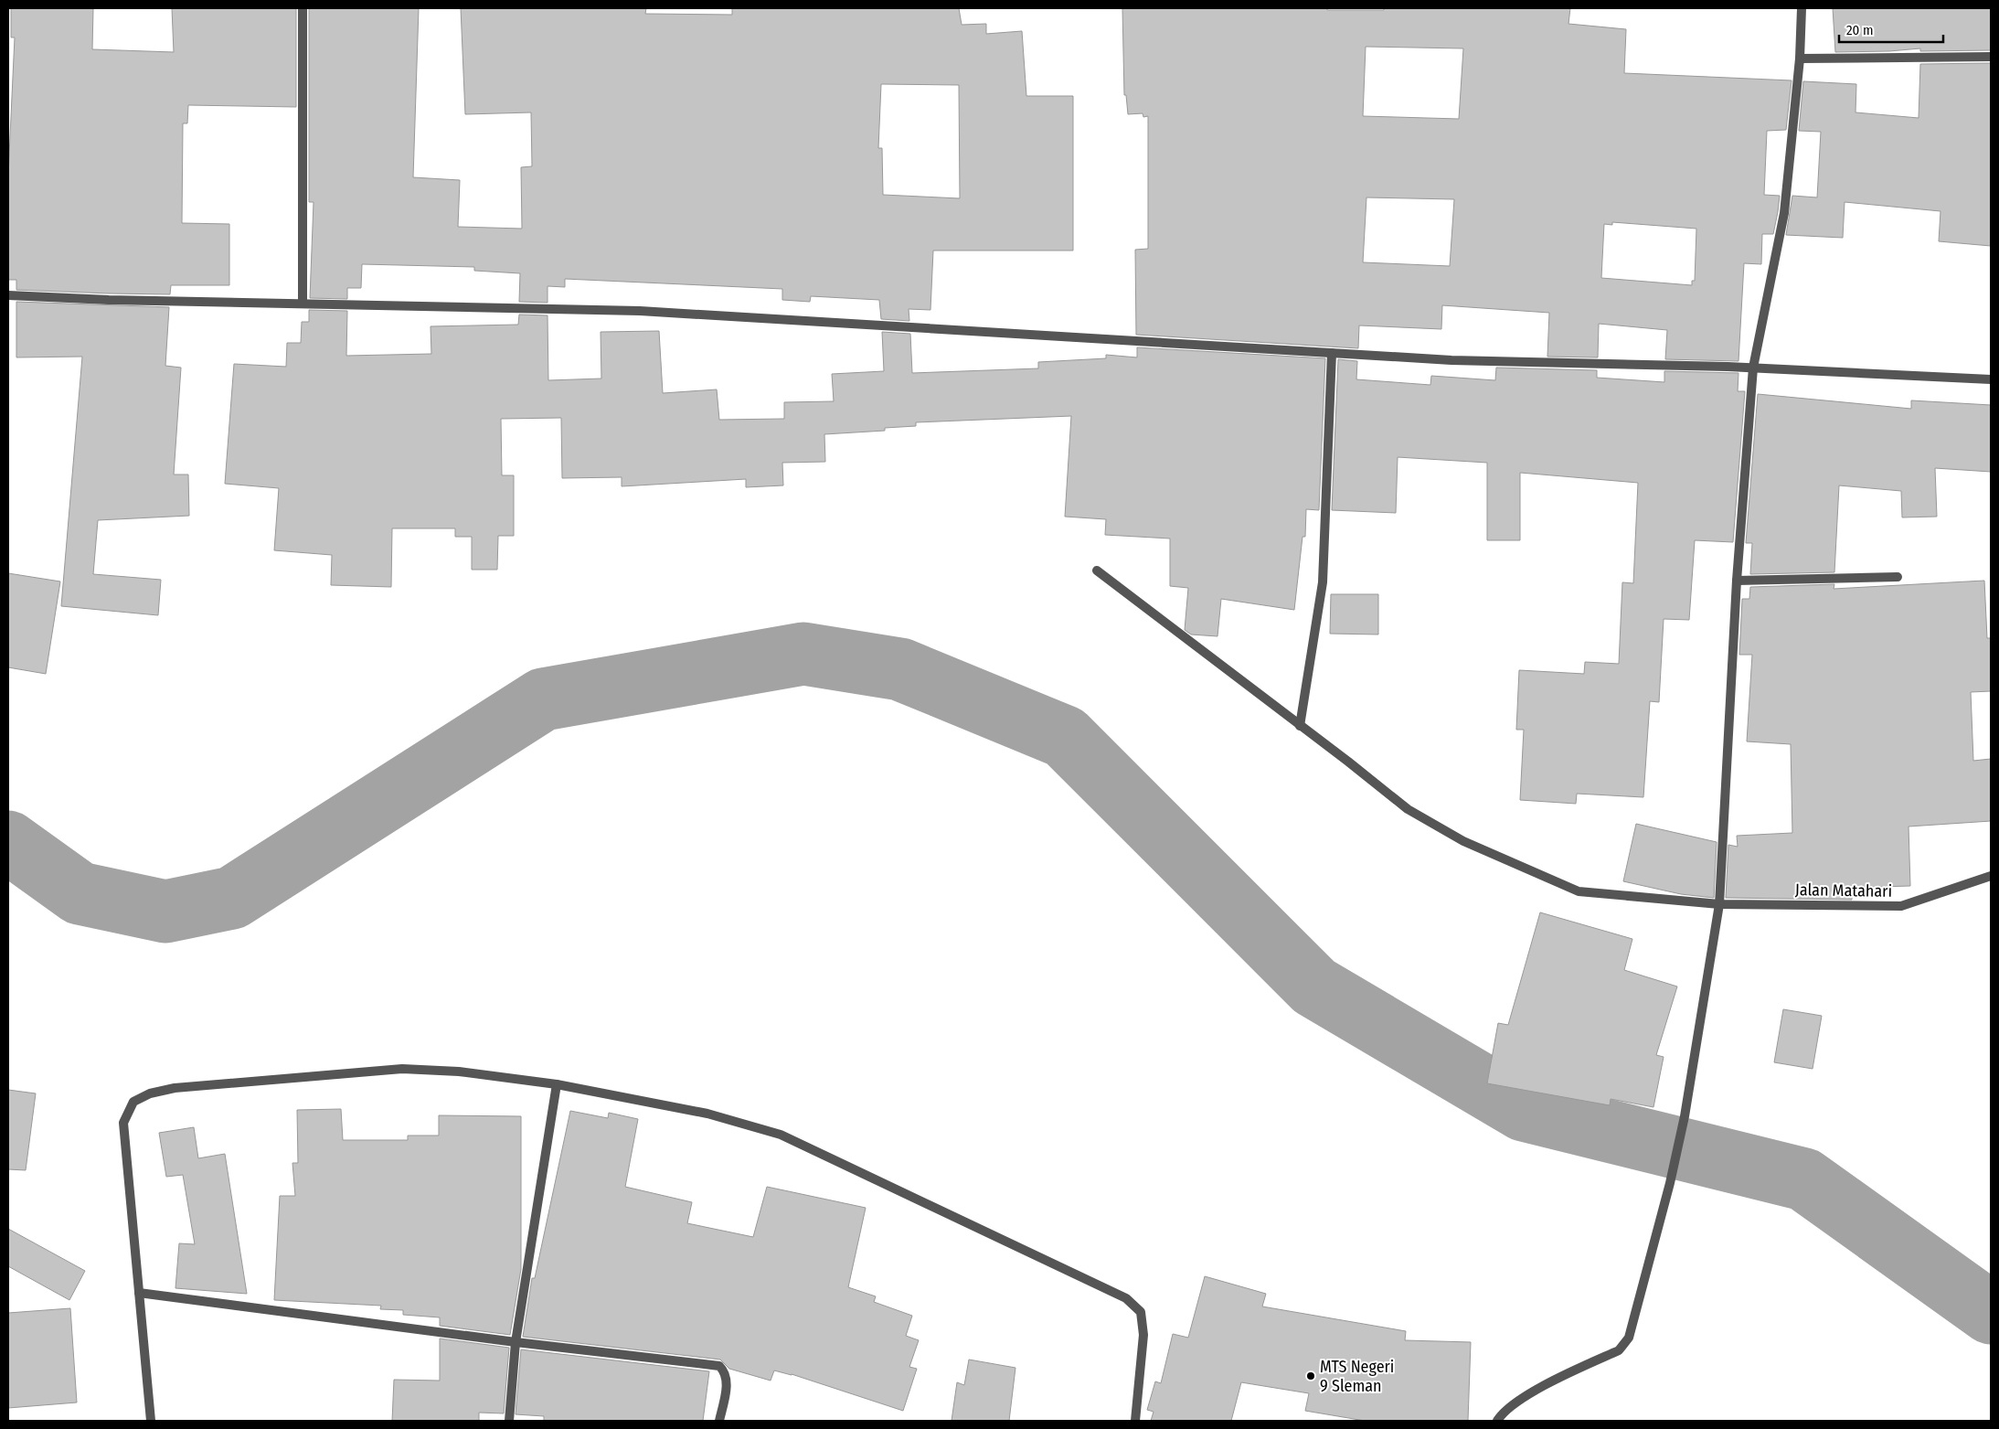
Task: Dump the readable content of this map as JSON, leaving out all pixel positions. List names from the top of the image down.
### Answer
{
  "streets": {
    "street": ["Jalan Matahari"]
  },
  "places": ["MTS Negeri 9 Sleman"],
  "scale_bar": "20 m"
}
